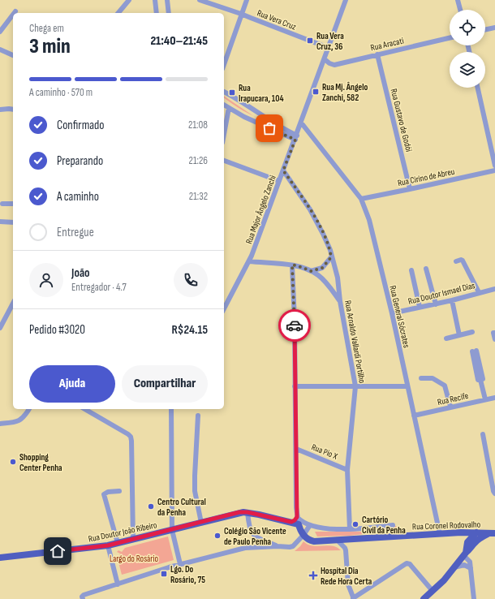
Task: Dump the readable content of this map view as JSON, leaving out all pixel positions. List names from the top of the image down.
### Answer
{
  "streets": {
    "main road": ["Rua Coronel Rodovalho", "Rua Doutor João Ribeiro"],
    "street": [
      "Rua Vera Cruz",
      "Rua Aracati",
      "Rua Gustavo de Godói",
      "Rua Cirino de Abreu",
      "Rua Major Ângelo Zanchi",
      "Rua Doutor Ismael Dias",
      "Rua General Sócrates",
      "Rua Arnaldo Vallardi Portilho",
      "Rua Recife",
      "Rua Pio X"
    ]
  },
  "crossings": [
    ["Rua Vera Cruz", "Rua Major Ângelo Zanchi"],
    ["Rua Aracati", "Rua Gustavo de Godói"],
    ["Rua Aracati", "Rua Major Ângelo Zanchi"],
    ["Rua Gustavo de Godói", "Rua Cirino de Abreu"],
    ["Rua Cirino de Abreu", "Rua General Sócrates"],
    ["Rua Major Ângelo Zanchi", "Rua General Sócrates"],
    ["Rua Major Ângelo Zanchi", "Rua Arnaldo Vallardi Portilho"],
    ["Rua Doutor Ismael Dias", "Rua General Sócrates"],
    ["Rua General Sócrates", "Rua Recife"],
    ["Rua General Sócrates", "Rua Coronel Rodovalho"],
    ["Rua Arnaldo Vallardi Portilho", "Rua Pio X"]
  ],
  "parks": ["Largo do Rosário"],
  "places": {
    "transit": [
      "Rua Vera Cruz, 36",
      "Rua Mj. Ângelo Zanchi, 582",
      "Rua Irapucara, 104",
      "Lgo. Do Rosário, 75"
    ],
    "other": [
      "Shopping Center Penha",
      "Centro Cultural da Penha",
      "Cartório Civil da Penha",
      "Colégio São Vicente de Paulo Penha"
    ],
    "health": ["Hospital Dia Rede Hora Certa"]
  },
  "page": {
    "heading": ["3 min", "Chega em", "21:40–21:45"],
    "panel": [
      "João",
      "Entregador · 4.7",
      "Pedido #3020",
      "R$24.15"
    ],
    "bar": "A caminho · 570 m",
    "list": [
      ["Confirmado", "21:08"],
      ["Preparando", "21:26"],
      ["A caminho", "21:32"],
      "Entregue"
    ],
    "buttons": ["Ajuda", "Compartilhar"]
  }
}
